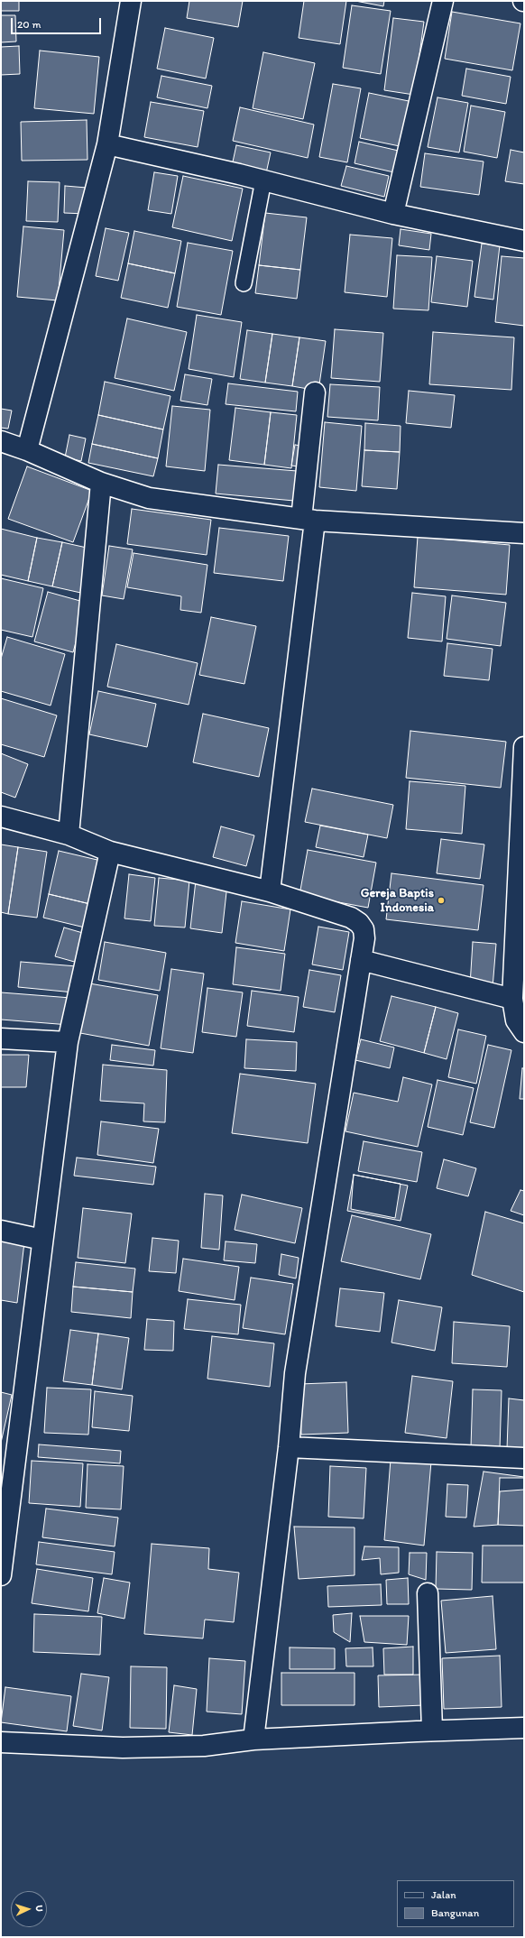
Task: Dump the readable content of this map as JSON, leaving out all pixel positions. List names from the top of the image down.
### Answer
{
  "places": ["Gereja Baptis Indonesia"],
  "legend": ["Jalan", "Bangunan"],
  "scale_bar": "20 m",
  "north": "right"
}
